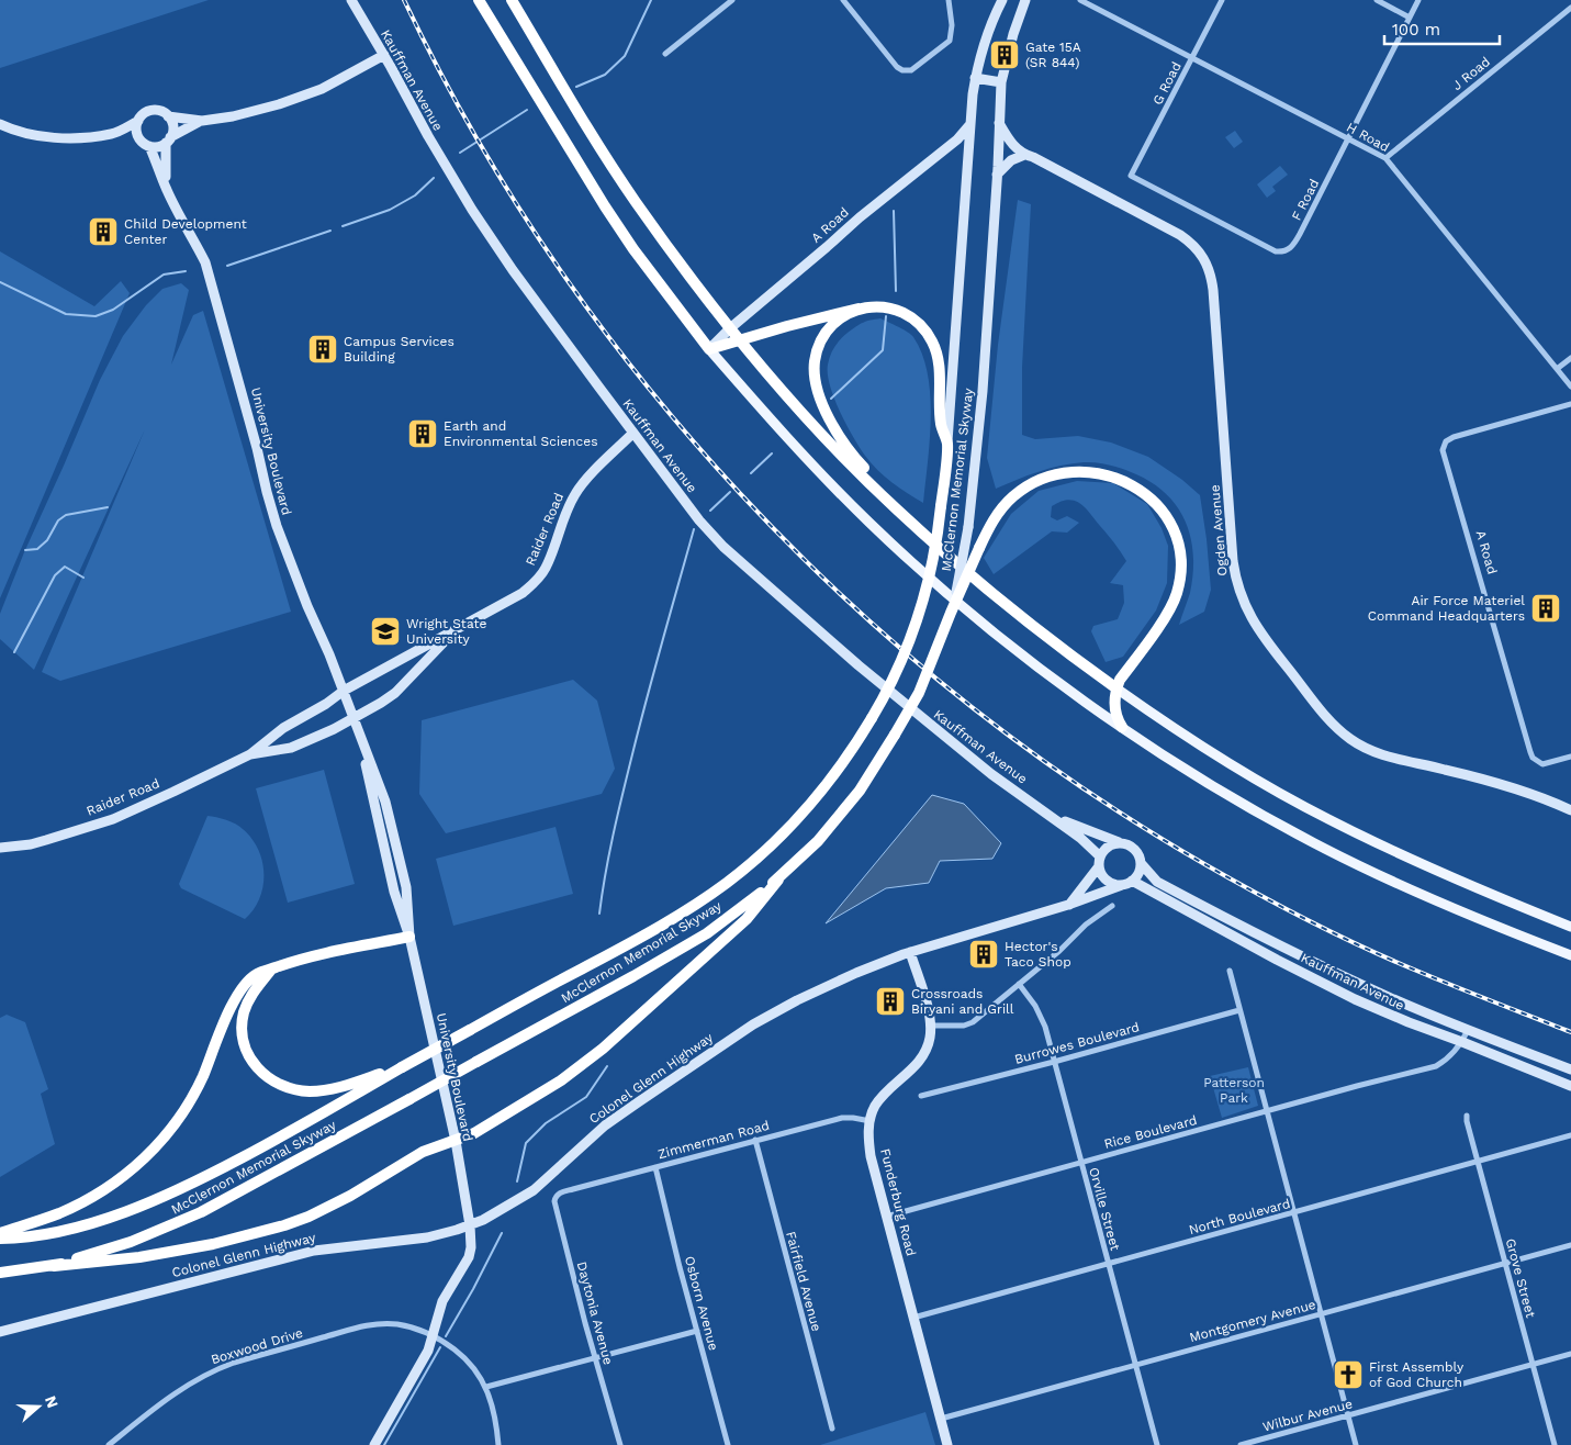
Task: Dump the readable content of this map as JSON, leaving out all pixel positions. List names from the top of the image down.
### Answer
{
  "streets": {
    "highway": ["McClernon Memorial Skyway"],
    "street": [
      "J Road",
      "Kauffman Avenue",
      "G Road",
      "H Road",
      "F Road",
      "A Road",
      "University Boulevard",
      "Raider Road",
      "Ogden Avenue",
      "Burrowes Boulevard",
      "Colonel Glenn Highway",
      "Rice Boulevard",
      "Zimmerman Road",
      "Funderburg Road",
      "Orville Street",
      "North Boulevard",
      "Grove Street",
      "Fairfield Avenue",
      "Osborn Avenue",
      "Daytonia Avenue",
      "Montgomery Avenue",
      "Boxwood Drive",
      "Wilbur Avenue"
    ]
  },
  "crossings": [
    ["J Road", "H Road"],
    ["Kauffman Avenue", "Raider Road"],
    ["Kauffman Avenue", "Colonel Glenn Highway"],
    ["Kauffman Avenue", "Rice Boulevard"],
    ["G Road", "H Road"],
    ["G Road", "F Road"],
    ["H Road", "F Road"],
    ["A Road", "McClernon Memorial Skyway"],
    ["University Boulevard", "Raider Road"],
    ["University Boulevard", "Colonel Glenn Highway"],
    ["University Boulevard", "Boxwood Drive"],
    ["Burrowes Boulevard", "Orville Street"],
    ["Colonel Glenn Highway", "Funderburg Road"],
    ["Rice Boulevard", "Funderburg Road"],
    ["Rice Boulevard", "Orville Street"],
    ["Zimmerman Road", "Funderburg Road"],
    ["Zimmerman Road", "Fairfield Avenue"],
    ["Zimmerman Road", "Osborn Avenue"],
    ["Zimmerman Road", "Daytonia Avenue"],
    ["Funderburg Road", "North Boulevard"],
    ["Funderburg Road", "Montgomery Avenue"],
    ["Orville Street", "North Boulevard"],
    ["Orville Street", "Montgomery Avenue"],
    ["North Boulevard", "Grove Street"],
    ["Grove Street", "Montgomery Avenue"],
    ["Grove Street", "Wilbur Avenue"]
  ],
  "parks": ["Patterson Park"],
  "places": {
    "building": [
      "Gate 15A (SR 844)",
      "Child Development Center",
      "Campus Services Building",
      "Earth and Environmental Sciences",
      "Air Force Materiel Command Headquarters",
      "Hector's Taco Shop",
      "Crossroads Biryani and Grill"
    ],
    "school or university": ["Wright State University"],
    "church": ["First Assembly of God Church"]
  },
  "scale_bar": "100 m",
  "north": "right"
}
